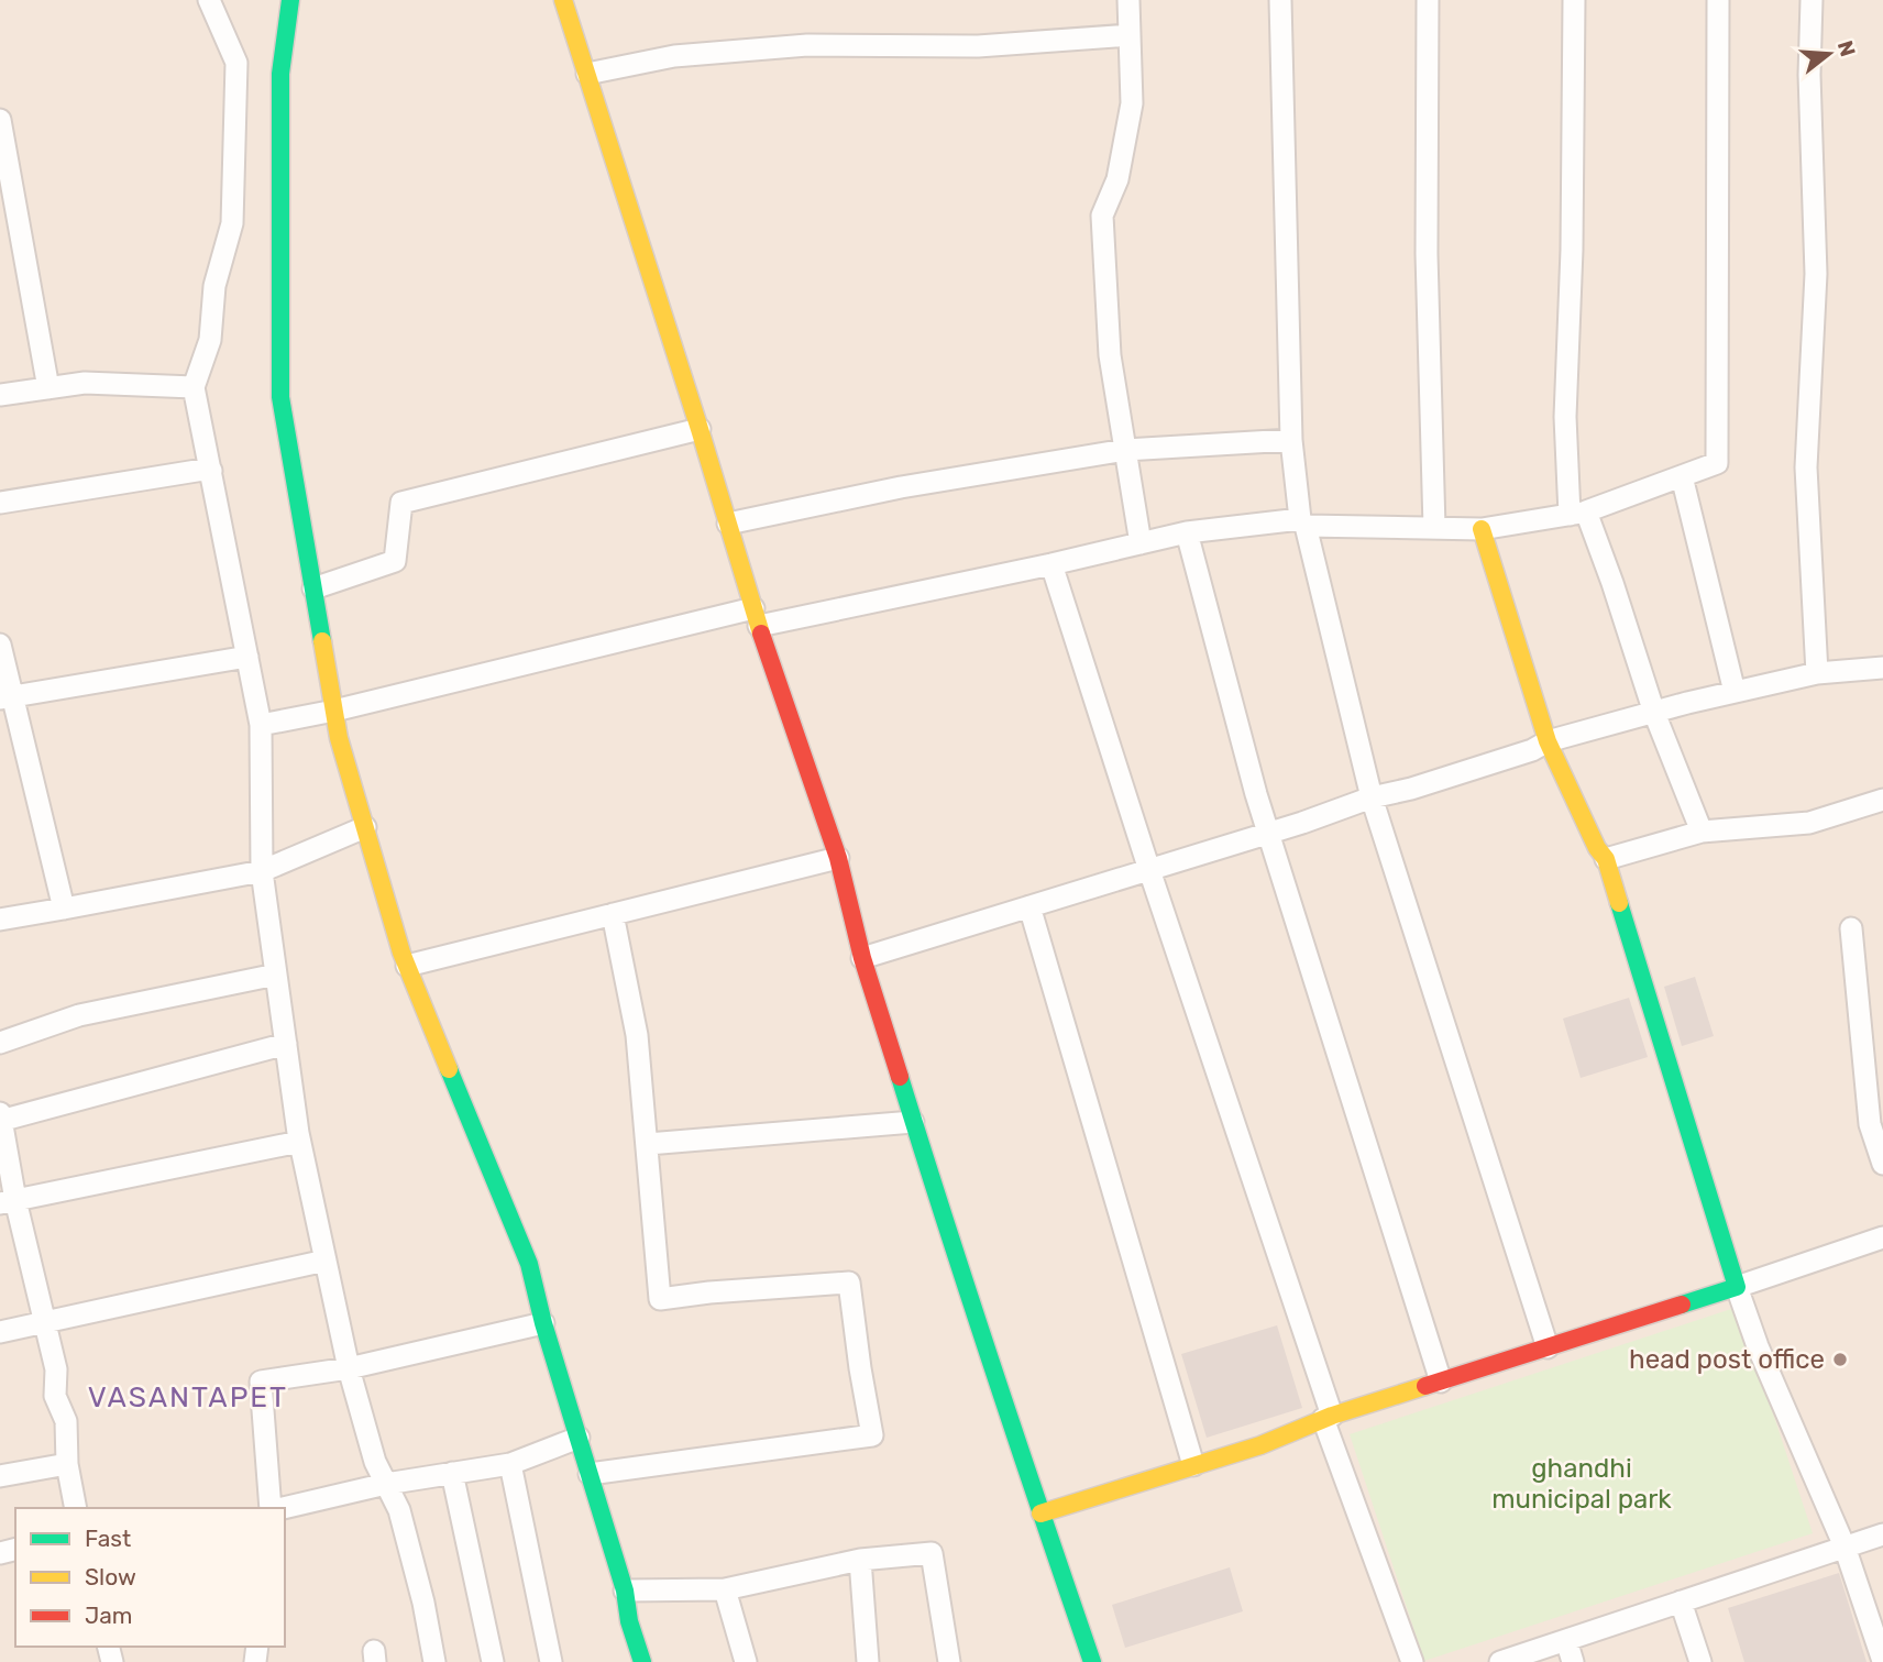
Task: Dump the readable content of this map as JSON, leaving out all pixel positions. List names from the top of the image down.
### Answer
{
  "districts": ["VASANTAPET"],
  "parks": ["ghandhi municipal park"],
  "places": ["head post office"],
  "legend": ["Fast", "Slow", "Jam"],
  "north": "right"
}
